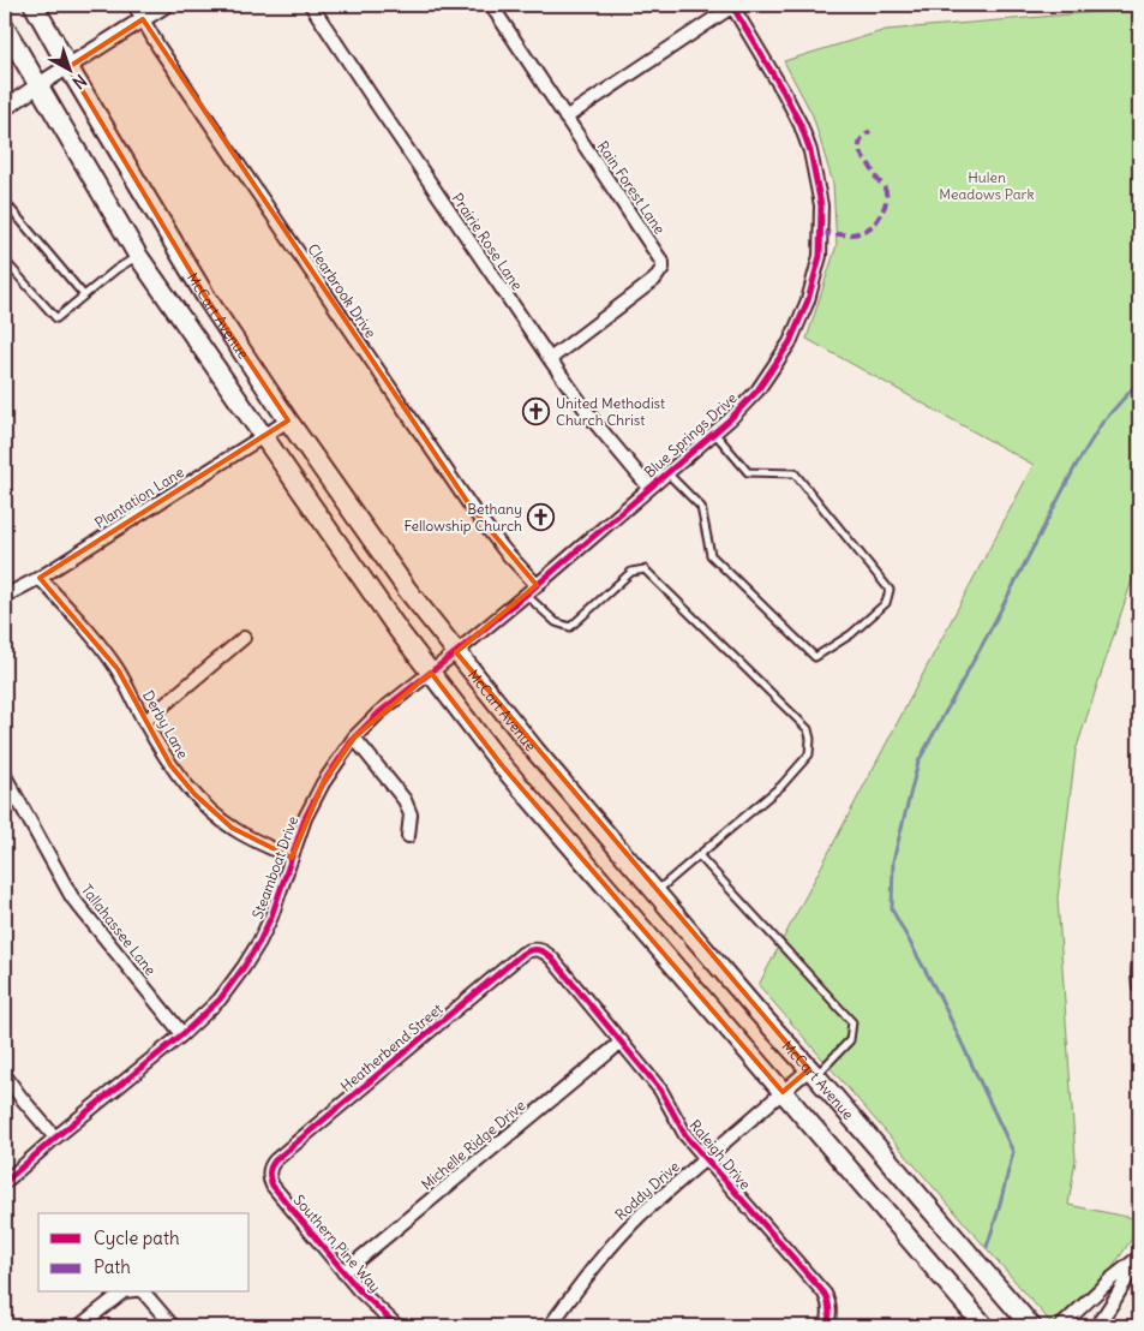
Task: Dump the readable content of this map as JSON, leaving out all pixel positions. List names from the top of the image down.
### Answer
{
  "streets": {
    "main road": ["McCart Avenue"],
    "street": [
      "Rain Forest Lane",
      "Prairie Rose Lane",
      "Clearbrook Drive",
      "Blue Springs Drive",
      "Plantation Lane",
      "Derby Lane",
      "Steamboat Drive",
      "Tallahassee Lane",
      "Heatherbend Street",
      "Michelle Ridge Drive",
      "Raleigh Drive",
      "Roddy Drive",
      "Southern Pine Way"
    ]
  },
  "crossings": [
    ["Rain Forest Lane", "Prairie Rose Lane"],
    ["Prairie Rose Lane", "Blue Springs Drive"],
    ["Clearbrook Drive", "Blue Springs Drive"],
    ["McCart Avenue", "Blue Springs Drive"],
    ["McCart Avenue", "Plantation Lane"],
    ["McCart Avenue", "Steamboat Drive"],
    ["McCart Avenue", "Roddy Drive"],
    ["Blue Springs Drive", "Steamboat Drive"],
    ["Plantation Lane", "Derby Lane"],
    ["Derby Lane", "Steamboat Drive"],
    ["Steamboat Drive", "Tallahassee Lane"],
    ["Heatherbend Street", "Raleigh Drive"],
    ["Heatherbend Street", "Southern Pine Way"],
    ["Michelle Ridge Drive", "Raleigh Drive"],
    ["Michelle Ridge Drive", "Southern Pine Way"],
    ["Raleigh Drive", "Roddy Drive"]
  ],
  "parks": ["Hulen Meadows Park"],
  "places": {
    "church": ["United Methodist Church Christ", "Bethany Fellowship Church"]
  },
  "legend": ["Cycle path", "Path"],
  "north": "bottom right"
}
